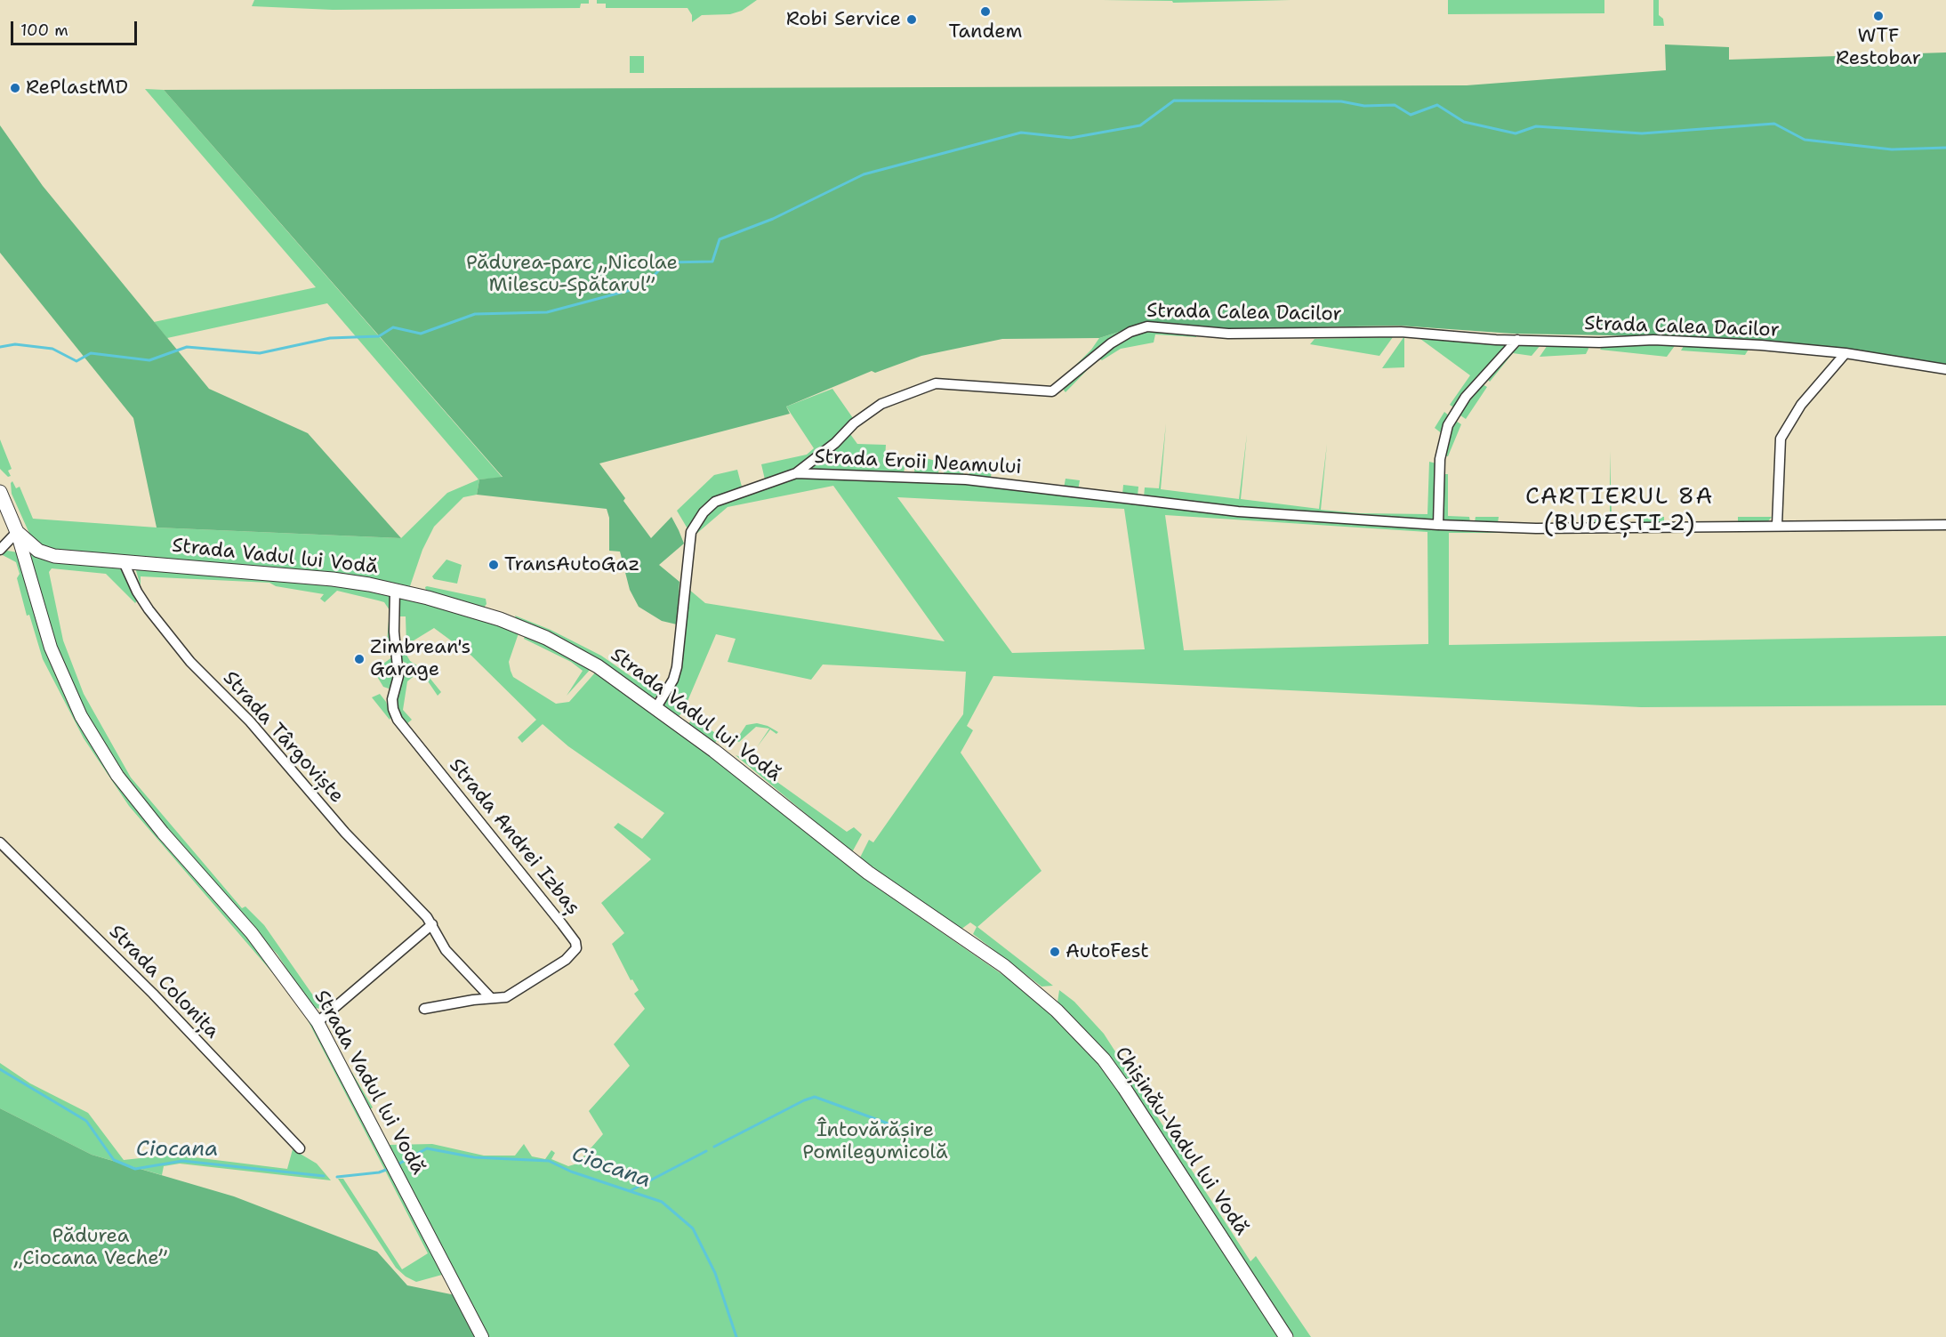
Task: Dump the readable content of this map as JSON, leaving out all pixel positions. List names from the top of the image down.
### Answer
{
  "streets": {
    "main road": ["Strada Vadul lui Vodă", "Chișinău-Vadul lui Vodă"],
    "street": [
      "Strada Calea Dacilor",
      "Strada Eroii Neamului",
      "Strada Târgoviște",
      "Strada Andrei Izbaș",
      "Strada Colonița"
    ]
  },
  "crossings": [
    ["Strada Calea Dacilor", "Strada Eroii Neamului"],
    ["Strada Eroii Neamului", "Strada Vadul lui Vodă"],
    ["Strada Vadul lui Vodă", "Strada Târgoviște"],
    ["Strada Vadul lui Vodă", "Strada Andrei Izbaș"],
    ["Strada Vadul lui Vodă", "Chișinău-Vadul lui Vodă"],
    ["Strada Târgoviște", "Strada Andrei Izbaș"]
  ],
  "districts": ["CARTIERUL 8A (BUDEȘTI-2)"],
  "water": ["Ciocana"],
  "parks": ["Pădurea-parc „Nicolae Milescu-Spătarul”", "Întovărășire Pomilegumicolă", "Pădurea „Ciocana Veche”"],
  "places": [
    "Tandem",
    "WTF Restobar",
    "Robi Service",
    "RePlastMD",
    "TransAutoGaz",
    "Zimbrean's Garage",
    "AutoFest"
  ],
  "scale_bar": "100 m"
}
